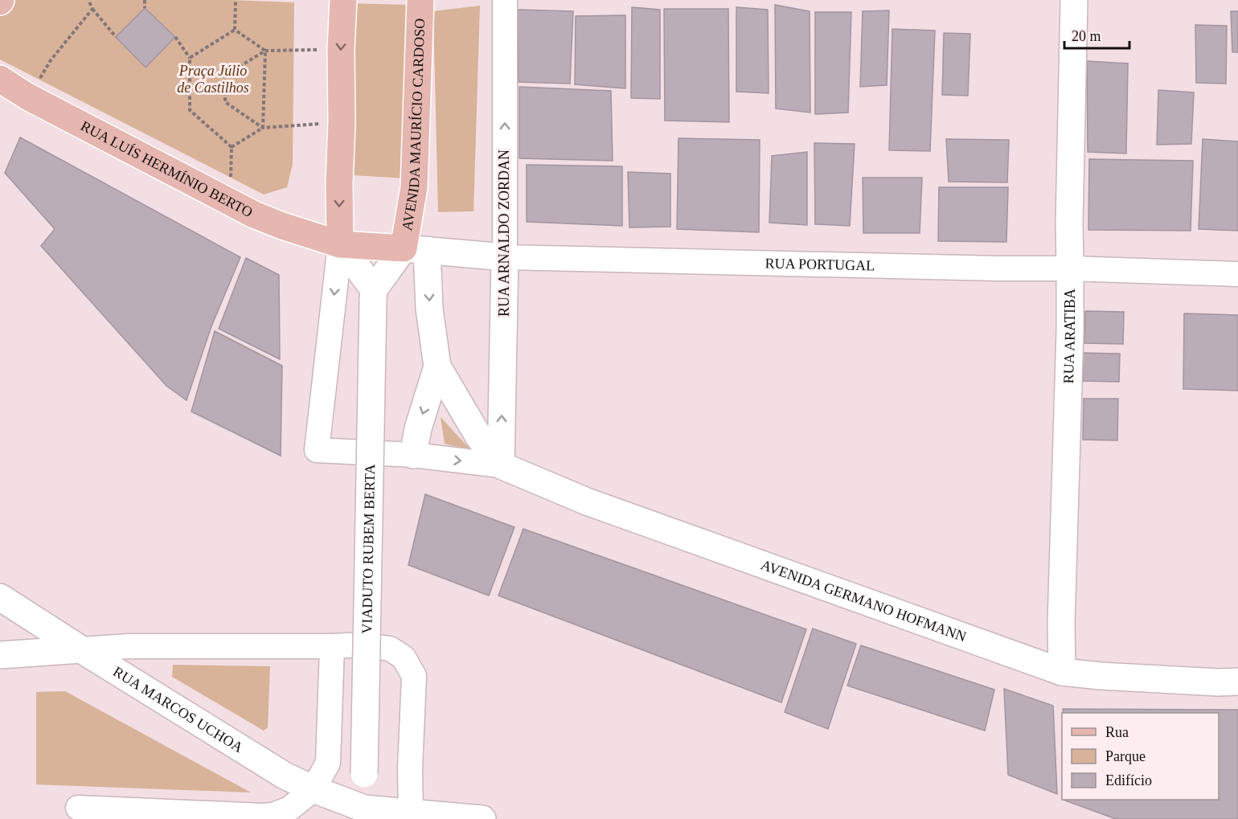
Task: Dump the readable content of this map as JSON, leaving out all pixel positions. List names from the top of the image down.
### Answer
{
  "streets": {
    "main road": [
      "AVENIDA MAURÍCIO CARDOSO",
      "RUA LUÍS HERMÍNIO BERTO",
      "RUA ARNALDO ZORDAN",
      "RUA PORTUGAL",
      "RUA ARATIBA",
      "VIADUTO RUBEM BERTA",
      "AVENIDA GERMANO HOFMANN",
      "RUA MARCOS UCHOA"
    ]
  },
  "crossings": [
    ["AVENIDA MAURÍCIO CARDOSO", "RUA LUÍS HERMÍNIO BERTO"],
    ["AVENIDA MAURÍCIO CARDOSO", "RUA PORTUGAL"],
    ["RUA LUÍS HERMÍNIO BERTO", "RUA PORTUGAL"],
    ["RUA ARNALDO ZORDAN", "RUA PORTUGAL"],
    ["RUA ARNALDO ZORDAN", "AVENIDA GERMANO HOFMANN"],
    ["RUA PORTUGAL", "RUA ARATIBA"],
    ["RUA ARATIBA", "AVENIDA GERMANO HOFMANN"],
    ["VIADUTO RUBEM BERTA", "RUA MARCOS UCHOA"]
  ],
  "one_way": ["RUA ARNALDO ZORDAN"],
  "parks": ["Praça Júlio de Castilhos"],
  "legend": ["Rua", "Parque", "Edifício"],
  "scale_bar": "20 m"
}
